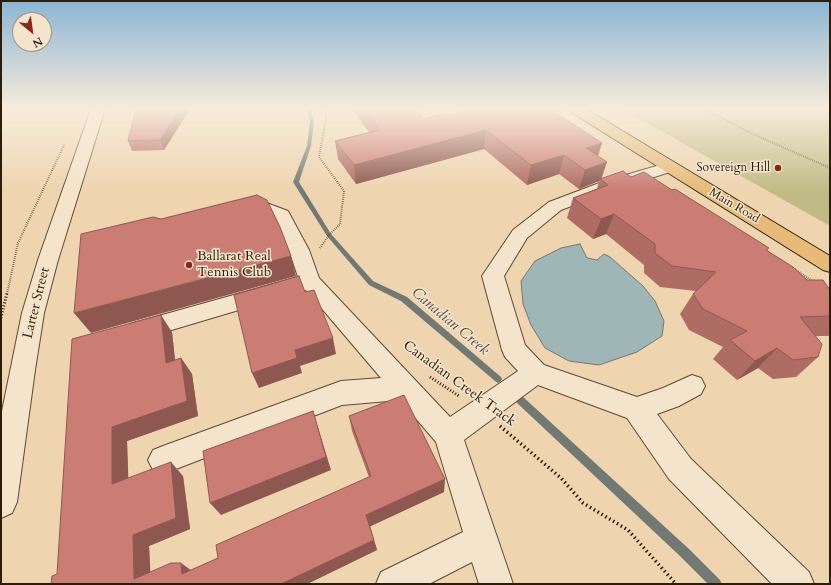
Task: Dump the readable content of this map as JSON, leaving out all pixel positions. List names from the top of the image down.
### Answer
{
  "streets": {
    "main road": ["Main Road"],
    "street": ["Larter Street"],
    "path": ["Canadian Creek Track"]
  },
  "water": ["Canadian Creek"],
  "places": ["Sovereign Hill", "Ballarat Real Tennis Club"],
  "north": "bottom right"
}
